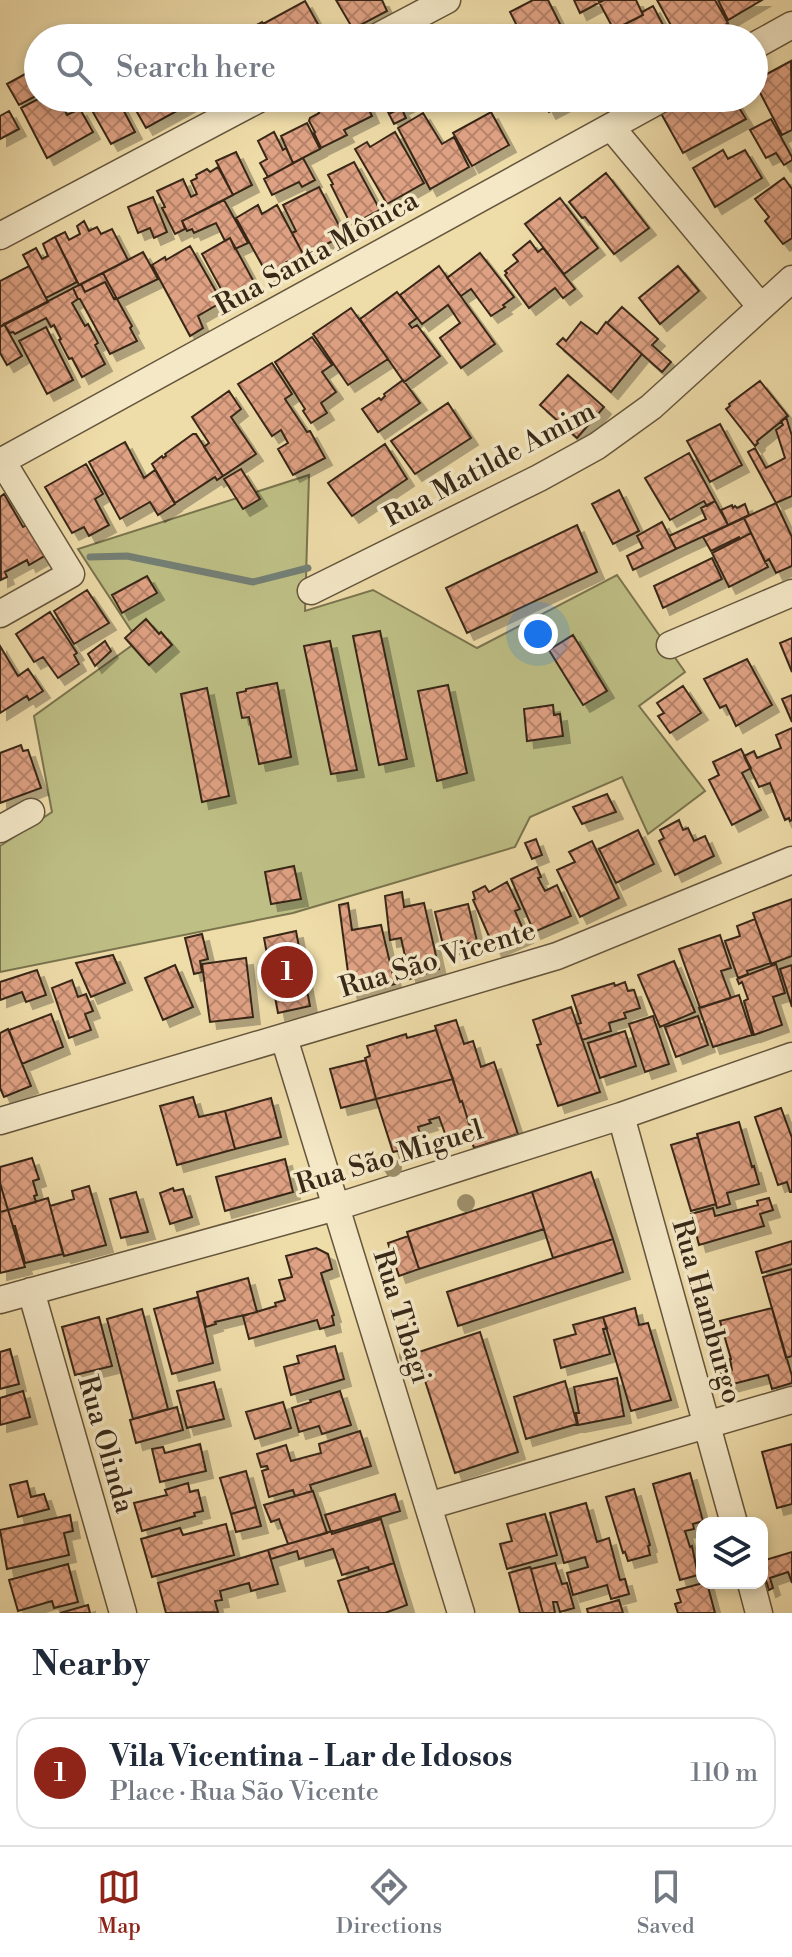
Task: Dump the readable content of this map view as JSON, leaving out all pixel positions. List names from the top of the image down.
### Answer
{
  "streets": {
    "street": [
      "Rua Santa Mônica",
      "Rua Matilde Amim",
      "Rua São Vicente",
      "Rua São Miguel",
      "Rua Hamburgo",
      "Rua Tibagi",
      "Rua Olinda"
    ]
  },
  "crossings": [
    ["Rua São Vicente", "Rua Tibagi"],
    ["Rua São Miguel", "Rua Hamburgo"],
    ["Rua São Miguel", "Rua Tibagi"],
    ["Rua São Miguel", "Rua Olinda"]
  ],
  "page": {
    "search": "Search here",
    "pins": "1",
    "heading": "Nearby",
    "list": [
      {
        "mark": "1",
        "name": "Vila Vicentina - Lar de Idosos",
        "note": "Place · Rua São Vicente",
        "value": "110 m"
      }
    ],
    "nav": ["Map", "Directions", "Saved"]
  }
}
